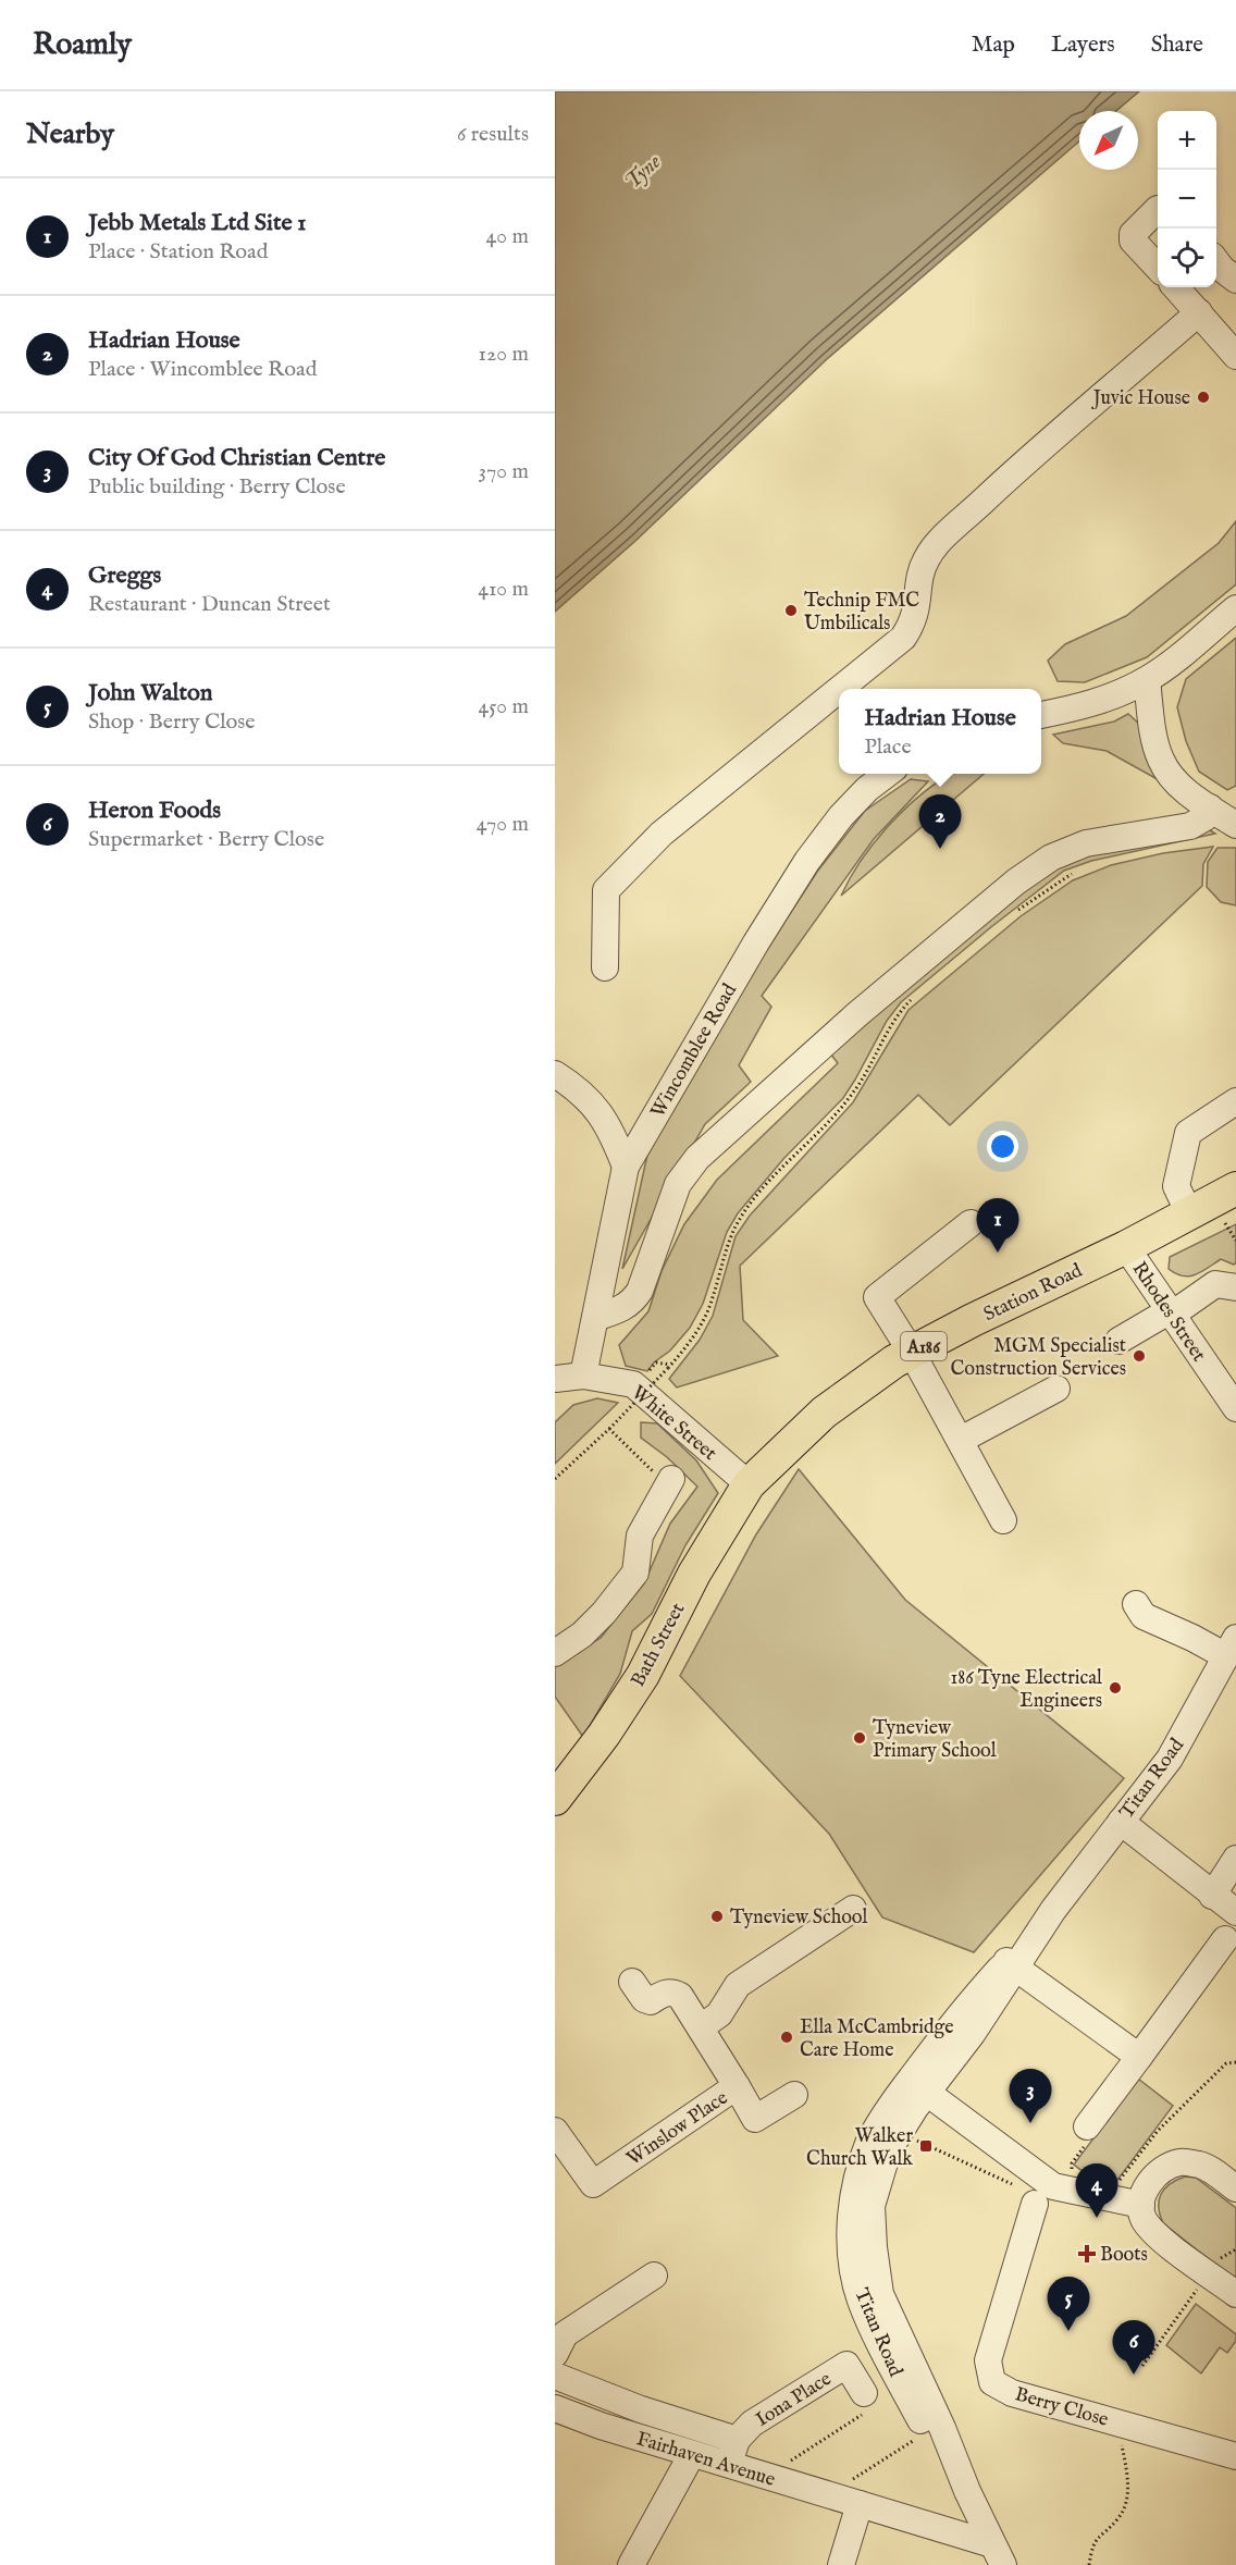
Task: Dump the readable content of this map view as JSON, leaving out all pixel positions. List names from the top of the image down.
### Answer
{
  "streets": {
    "main road": ["Station Road", "A186", "Bath Street"],
    "street": [
      "Wincomblee Road",
      "Rhodes Street",
      "White Street",
      "Titan Road",
      "Winslow Place",
      "Iona Place",
      "Berry Close",
      "Fairhaven Avenue"
    ]
  },
  "crossings": [
    ["Wincomblee Road", "White Street"],
    ["Station Road", "Rhodes Street"],
    ["Station Road", "White Street"],
    ["Station Road", "Bath Street"],
    ["White Street", "Bath Street"],
    ["Titan Road", "Fairhaven Avenue"],
    ["Iona Place", "Fairhaven Avenue"]
  ],
  "water": ["Tyne"],
  "places": {
    "other": [
      "Juvic House",
      "Technip FMC Umbilicals",
      "MGM Specialist Construction Services",
      "186 Tyne Electrical Engineers",
      "Tyneview Primary School",
      "Tyneview School",
      "Ella McCambridge Care Home"
    ],
    "transit": ["Walker Church Walk"],
    "health": ["Boots"]
  },
  "north": "bottom left",
  "page": {
    "header": "Roamly",
    "nav": ["Map", "Layers", "Share"],
    "heading": ["Nearby", "6 results"],
    "map_buttons": ["+", "−"],
    "list": [
      {
        "mark": "1",
        "name": "Jebb Metals Ltd Site 1",
        "note": "Place · Station Road",
        "value": "40 m"
      },
      {
        "mark": "2",
        "name": "Hadrian House",
        "note": "Place · Wincomblee Road",
        "value": "120 m"
      },
      {
        "mark": "3",
        "name": "City Of God Christian Centre",
        "note": "Public building · Berry Close",
        "value": "370 m"
      },
      {
        "mark": "4",
        "name": "Greggs",
        "note": "Restaurant · Duncan Street",
        "value": "410 m"
      },
      {
        "mark": "5",
        "name": "John Walton",
        "note": "Shop · Berry Close",
        "value": "450 m"
      },
      {
        "mark": "6",
        "name": "Heron Foods",
        "note": "Supermarket · Berry Close",
        "value": "470 m"
      }
    ],
    "popup": ["Hadrian House", "Place"],
    "pins": [
      "2",
      "1",
      "3",
      "4",
      "5",
      "6"
    ]
  }
}
